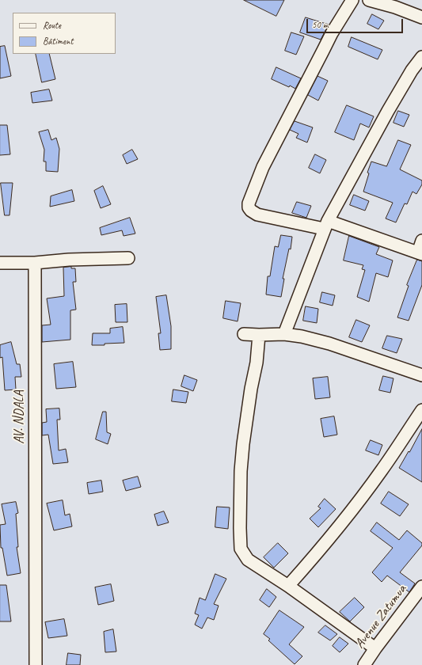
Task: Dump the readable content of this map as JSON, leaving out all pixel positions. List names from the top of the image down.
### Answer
{
  "streets": {
    "street": ["AV. NDALA", "Avenue Zatumua"]
  },
  "legend": ["Route", "Bâtiment"],
  "scale_bar": "50 m"
}
